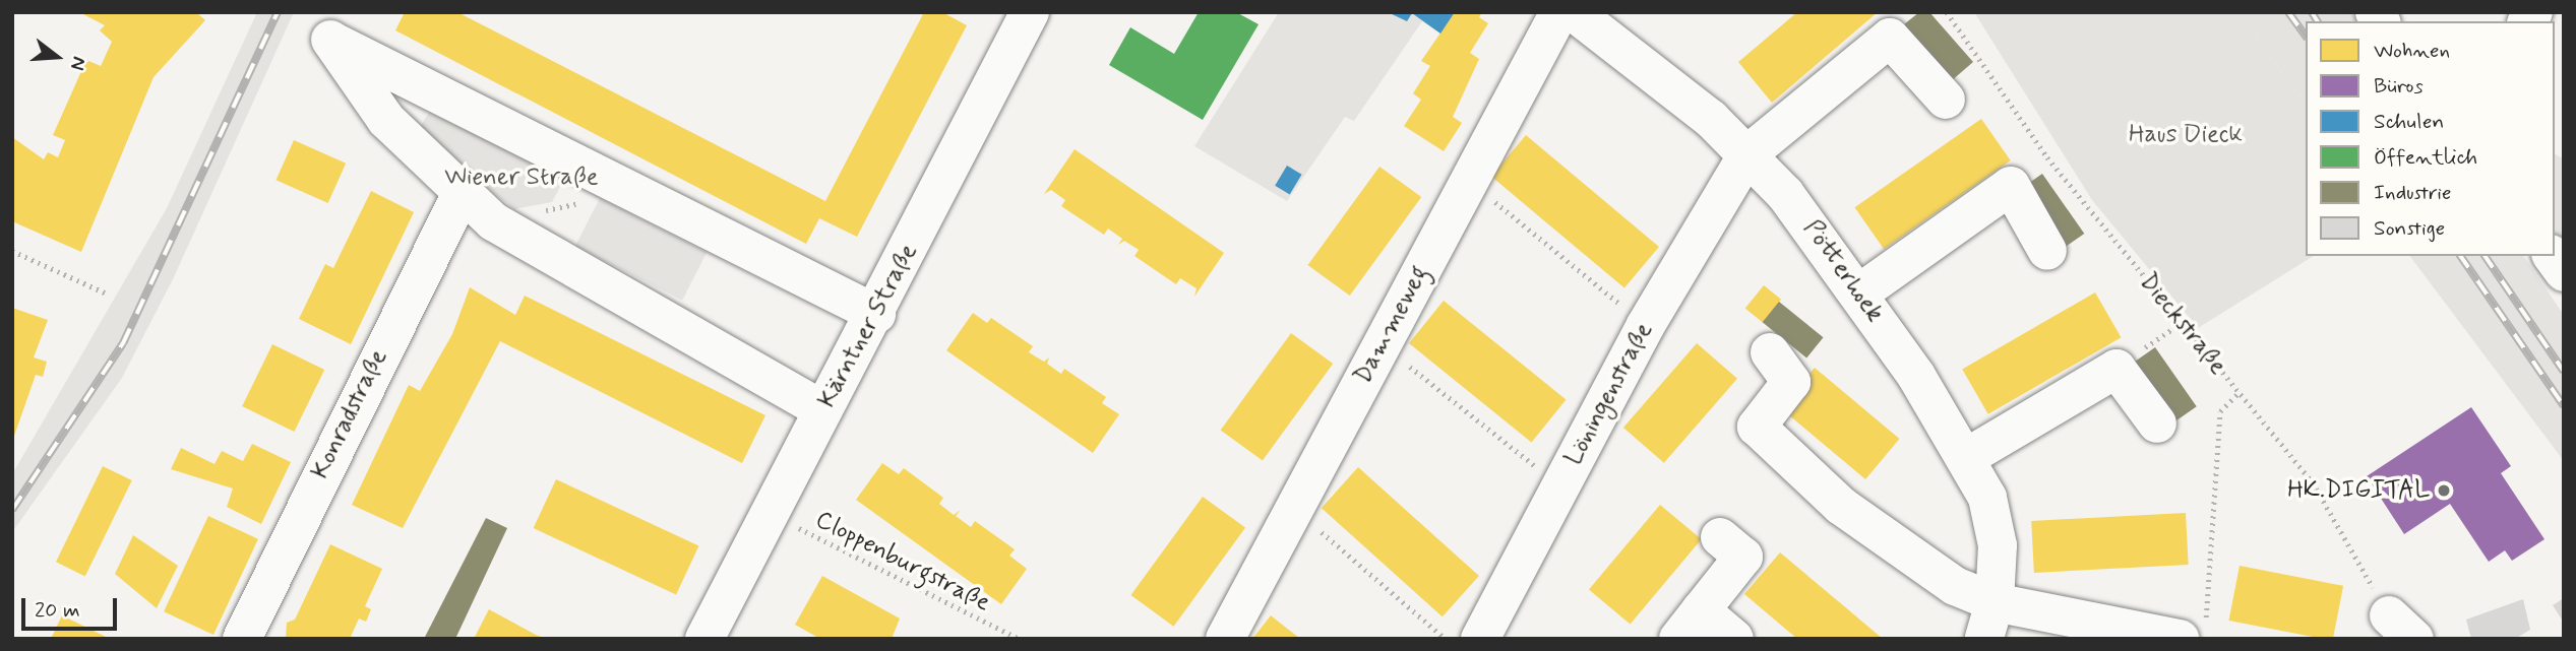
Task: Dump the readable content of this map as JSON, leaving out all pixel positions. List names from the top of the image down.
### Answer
{
  "streets": {
    "street": [
      "Pötterhoek",
      "Dammeweg",
      "Kärntner Straße",
      "Löningenstraße",
      "Konradstraße"
    ],
    "path": ["Dieckstraße", "Cloppenburgstraße"]
  },
  "crossings": [
    ["Pötterhoek", "Löningenstraße"],
    ["Kärntner Straße", "Cloppenburgstraße"]
  ],
  "parks": ["Haus Dieck", "Wiener Straße"],
  "places": ["HK.DIGITAL"],
  "legend": [
    "Wohnen",
    "Büros",
    "Schulen",
    "Öffentlich",
    "Industrie",
    "Sonstige"
  ],
  "scale_bar": "20 m",
  "north": "right"
}
